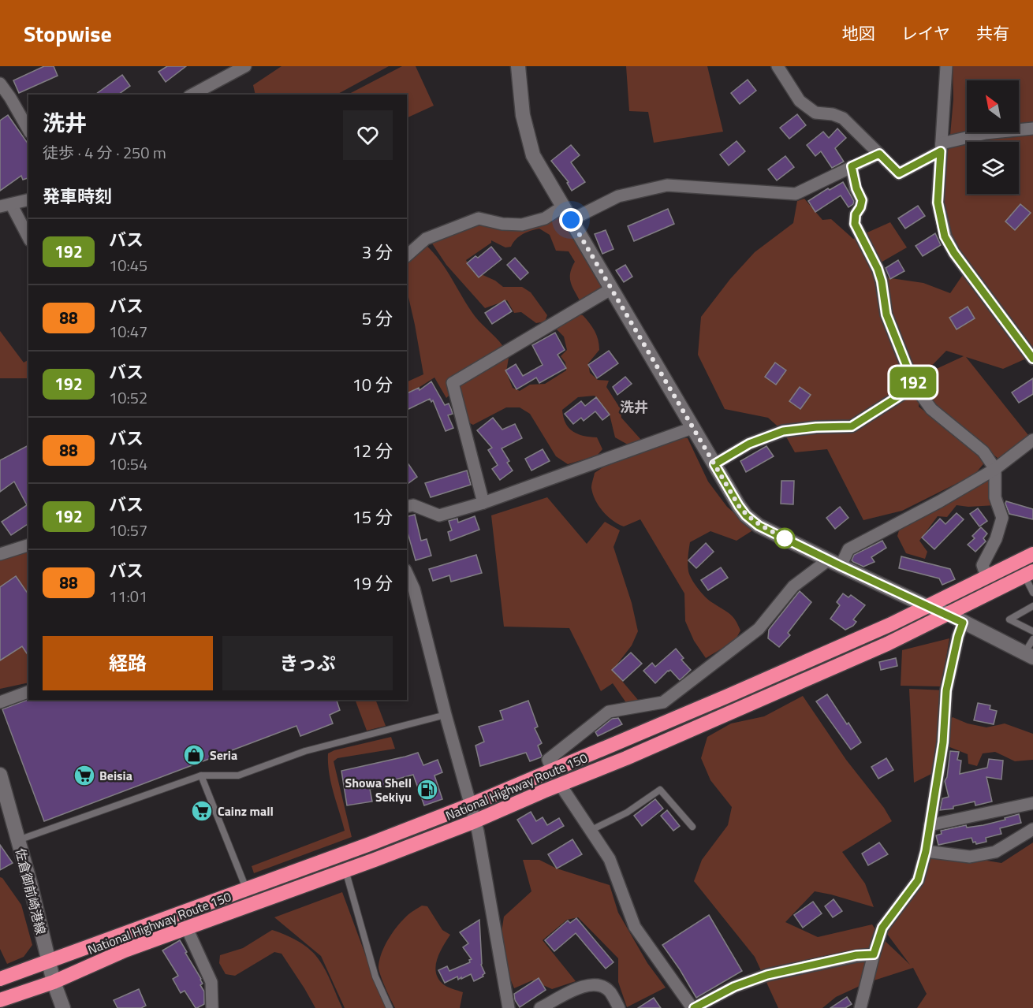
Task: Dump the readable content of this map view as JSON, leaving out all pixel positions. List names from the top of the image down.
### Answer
{
  "streets": {
    "highway": ["National Highway Route 150"],
    "street": ["佐倉御前崎港線"]
  },
  "crossings": [
    ["National Highway Route 150", "佐倉御前崎港線"]
  ],
  "districts": ["洗井"],
  "places": {
    "shop": ["Seria"],
    "supermarket": ["Beisia", "Cainz mall"],
    "fuel station": ["Showa Shell Sekiyu"]
  },
  "lines": ["bus line 192"],
  "north": "top left",
  "page": {
    "header": "Stopwise",
    "nav": ["地図", "レイヤ", "共有"],
    "on_map": "192",
    "heading": [
      ["洗井", "徒歩 · 4 分 · 250 m"],
      "発車時刻"
    ],
    "list": [
      {
        "mark": "192",
        "name": "バス",
        "note": "10:45",
        "value": "3 分"
      },
      {
        "mark": "88",
        "name": "バス",
        "note": "10:47",
        "value": "5 分"
      },
      {
        "mark": "192",
        "name": "バス",
        "note": "10:52",
        "value": "10 分"
      },
      {
        "mark": "88",
        "name": "バス",
        "note": "10:54",
        "value": "12 分"
      },
      {
        "mark": "192",
        "name": "バス",
        "note": "10:57",
        "value": "15 分"
      },
      {
        "mark": "88",
        "name": "バス",
        "note": "11:01",
        "value": "19 分"
      }
    ],
    "buttons": ["経路", "きっぷ"]
  }
}
